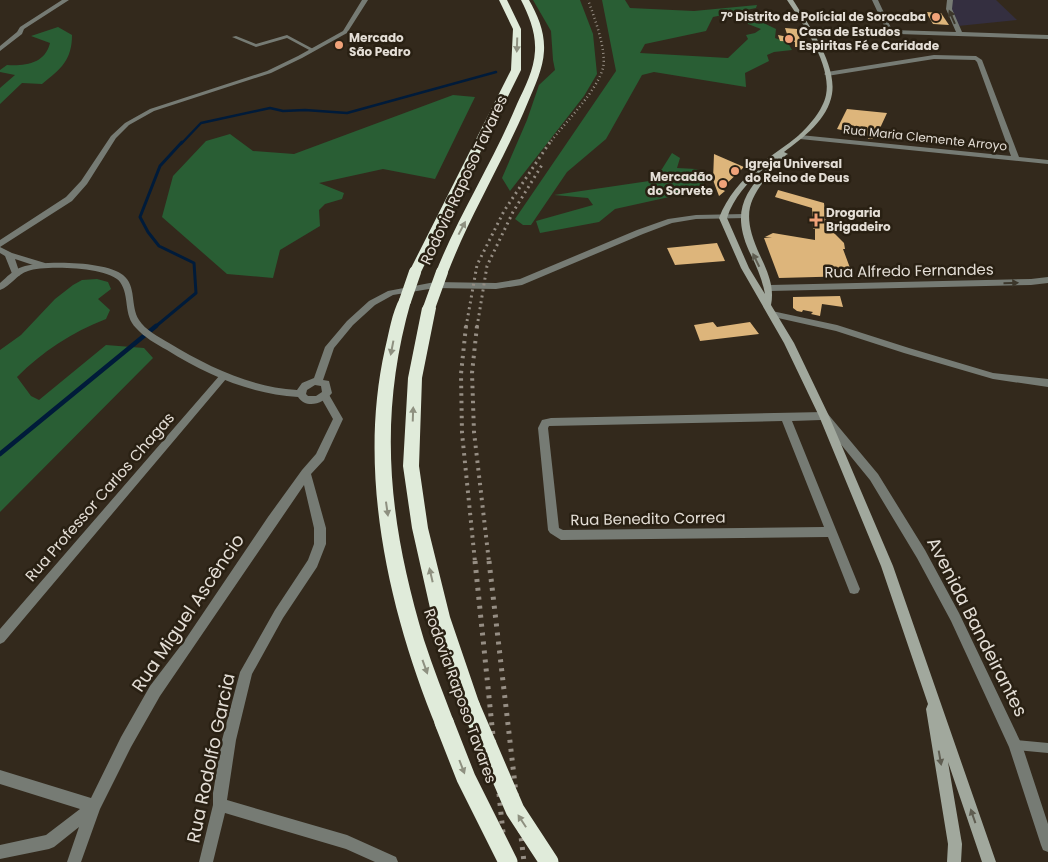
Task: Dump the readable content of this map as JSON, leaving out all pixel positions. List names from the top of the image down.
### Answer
{
  "streets": {
    "highway": ["Rodovia Raposo Tavares"],
    "main road": ["Avenida Bandeirantes"],
    "street": [
      "Rua Maria Clemente Arroyo",
      "Rua Alfredo Fernandes",
      "Rua Professor Carlos Chagas",
      "Rua Benedito Correa",
      "Rua Miguel Ascêncio",
      "Rua Rodolfo Garcia"
    ]
  },
  "crossings": [
    ["Rua Benedito Correa", "Avenida Bandeirantes"],
    ["Rua Miguel Ascêncio", "Rua Rodolfo Garcia"]
  ],
  "places": {
    "other": [
      "7º Distrito de Polícial de Sorocaba",
      "Casa de Estudos Espiritas Fé e Caridade",
      "Mercado São Pedro",
      "Igreja Universal do Reino de Deus",
      "Mercadão do Sorvete"
    ],
    "health": ["Drogaria Brigadeiro"]
  }
}
